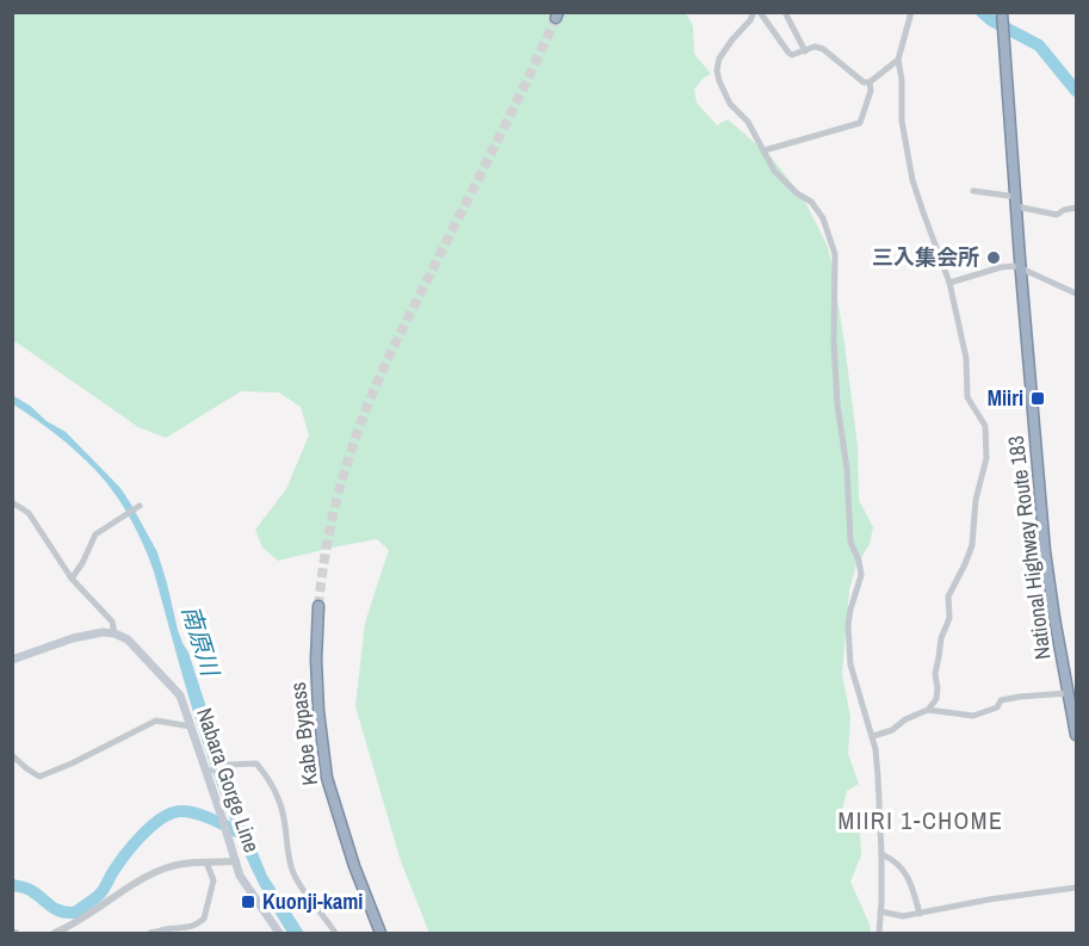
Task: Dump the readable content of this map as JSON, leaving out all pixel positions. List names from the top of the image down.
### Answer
{
  "streets": {
    "highway": ["National Highway Route 183", "Kabe Bypass"],
    "main road": ["Nabara Gorge Line"]
  },
  "districts": ["MIIRI 1-CHOME"],
  "water": ["南原川"],
  "places": {
    "other": ["三入集会所"],
    "transit": ["Miiri", "Kuonji-kami"]
  }
}
